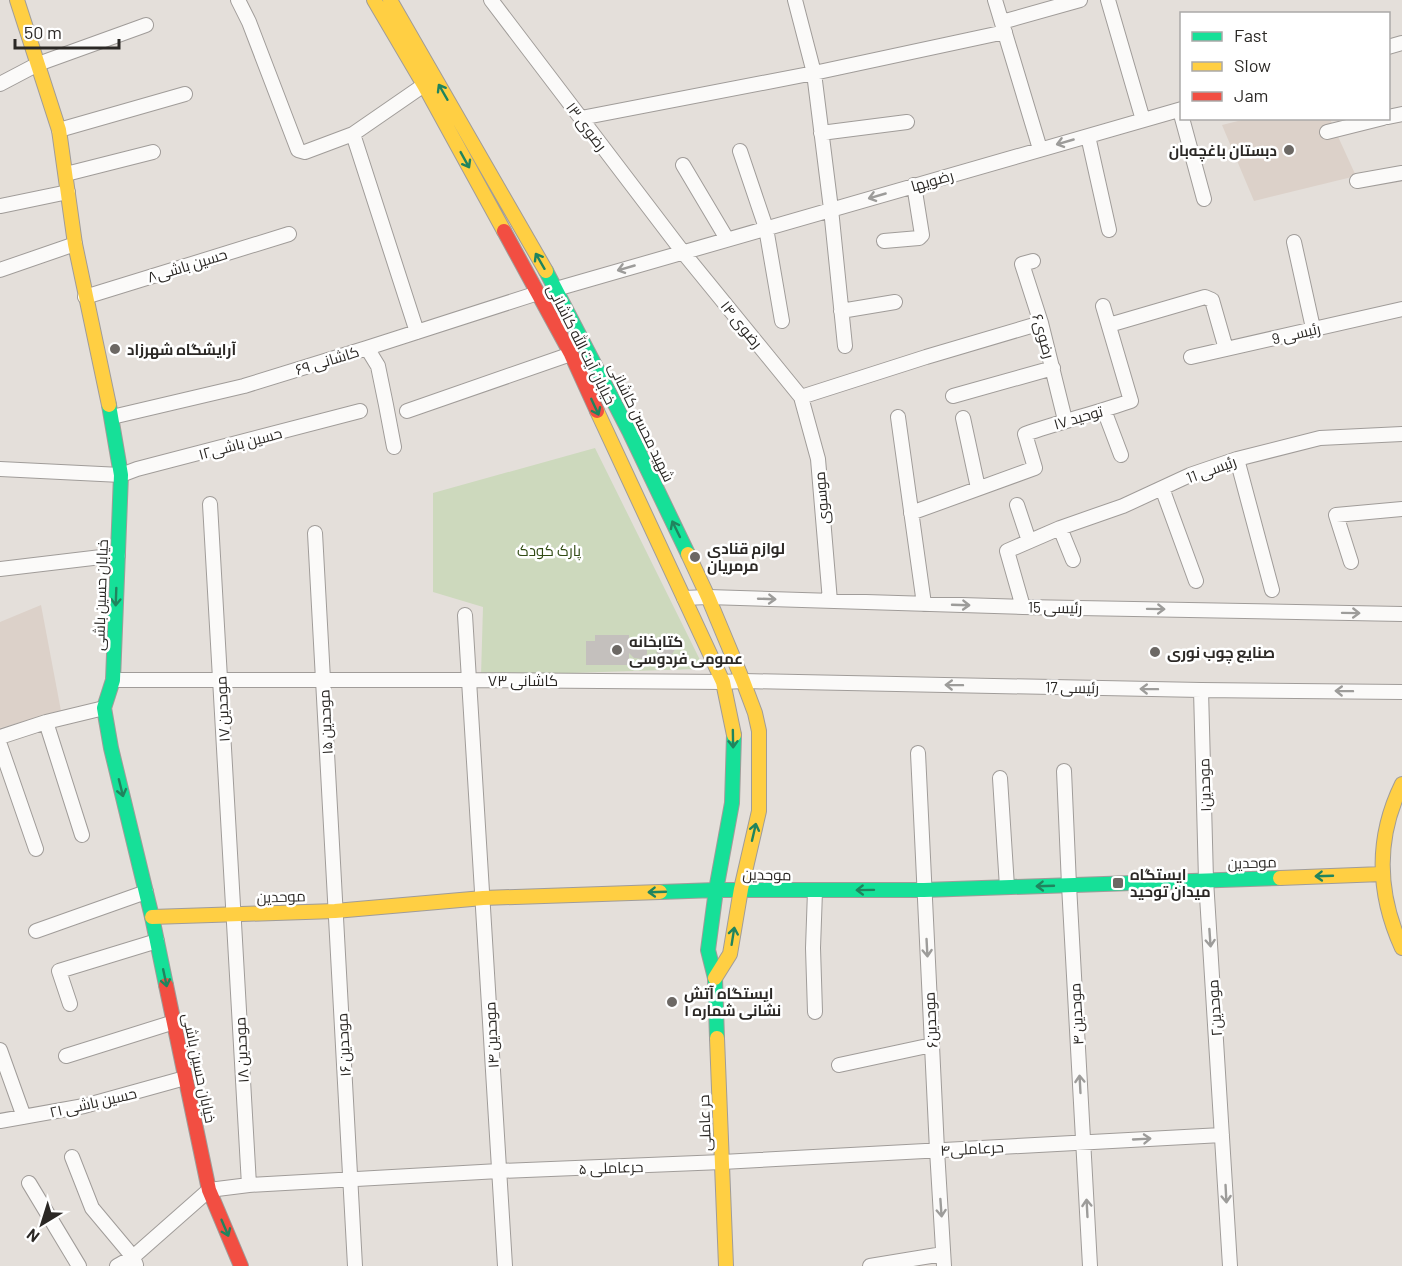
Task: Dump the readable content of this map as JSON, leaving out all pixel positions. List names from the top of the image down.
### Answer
{
  "streets": {
    "main road": [
      "خیابان آیت الله کاشانی",
      "شهید محسن کاشانی",
      "خیابان حسین باشی",
      "موحدین",
      "حر عاملی"
    ],
    "street": [
      "رضوی ۱۳",
      "رضویها",
      "حسین باشی۸",
      "رضوی ۱۴",
      "رئیسی 9",
      "رضوی۶",
      "کاشانی ۶۹",
      "توحید ۱۷",
      "حسین باشی۱۲",
      "رئیسی 11",
      "موسوی",
      "رئیسی 15",
      "کاشانی ۷۳",
      "رئیسی 17",
      "موحدین ۱۷",
      "موحدین ۱۵",
      "موحدین۱",
      "موحدین۲",
      "موحدین ۴",
      "موحدین۶",
      "موحدین ۱۴",
      "موحدین ۱۶",
      "موحدین ۱۸",
      "حسین باشی ۲۱",
      "حرعاملی۴",
      "حرعاملی ۵"
    ]
  },
  "crossings": [
    ["رضوی ۱۳", "رضویها"],
    ["رضوی ۱۳", "رضوی ۱۴"],
    ["رضویها", "رضوی ۱۴"],
    ["رضویها", "شهید محسن کاشانی"],
    ["حسین باشی۸", "خیابان حسین باشی"],
    ["رضوی ۱۴", "موسوی"],
    ["رضوی۶", "توحید ۱۷"],
    ["خیابان آیت الله کاشانی", "کاشانی ۶۹"],
    ["خیابان آیت الله کاشانی", "رئیسی 15"],
    ["خیابان آیت الله کاشانی", "کاشانی ۷۳"],
    ["کاشانی ۶۹", "خیابان حسین باشی"],
    ["شهید محسن کاشانی", "رئیسی 15"],
    ["شهید محسن کاشانی", "کاشانی ۷۳"],
    ["شهید محسن کاشانی", "رئیسی 17"],
    ["شهید محسن کاشانی", "موحدین"],
    ["حسین باشی۱۲", "خیابان حسین باشی"],
    ["رئیسی 11", "رئیسی 15"],
    ["موسوی", "رئیسی 15"],
    ["خیابان حسین باشی", "کاشانی ۷۳"],
    ["خیابان حسین باشی", "موحدین"],
    ["خیابان حسین باشی", "حسین باشی ۲۱"],
    ["خیابان حسین باشی", "حرعاملی ۵"],
    ["کاشانی ۷۳", "رئیسی 17"],
    ["کاشانی ۷۳", "موحدین ۱۷"],
    ["کاشانی ۷۳", "موحدین ۱۵"],
    ["کاشانی ۷۳", "موحدین ۱۴"],
    ["رئیسی 17", "موحدین۱"],
    ["موحدین ۱۷", "موحدین"],
    ["موحدین ۱۷", "موحدین ۱۸"],
    ["موحدین ۱۵", "موحدین"],
    ["موحدین ۱۵", "موحدین ۱۶"],
    ["موحدین۱", "موحدین"],
    ["موحدین۱", "موحدین۲"],
    ["موحدین", "موحدین۲"],
    ["موحدین", "موحدین ۴"],
    ["موحدین", "موحدین۶"],
    ["موحدین", "موحدین ۱۴"],
    ["موحدین", "موحدین ۱۶"],
    ["موحدین", "موحدین ۱۸"],
    ["موحدین", "حر عاملی"],
    ["موحدین۲", "حرعاملی۴"],
    ["موحدین ۴", "حرعاملی۴"],
    ["موحدین۶", "حرعاملی۴"],
    ["موحدین ۱۴", "حرعاملی ۵"],
    ["موحدین ۱۶", "حرعاملی ۵"],
    ["موحدین ۱۸", "حرعاملی ۵"],
    ["حر عاملی", "حرعاملی۴"],
    ["حر عاملی", "حرعاملی ۵"],
    ["حرعاملی۴", "حرعاملی ۵"]
  ],
  "one_way": [
    "خیابان آیت الله کاشانی",
    "شهید محسن کاشانی",
    "خیابان حسین باشی",
    "رئیسی 15",
    "رئیسی 17",
    "موحدین",
    "موحدین۲",
    "موحدین ۴"
  ],
  "parks": ["پارک کودک"],
  "places": {
    "other": [
      "دبستان باغچه‌بان",
      "آرایشگاه شهرزاد",
      "لوازم قنادی مرمریان",
      "کتابخانه عمومی فردوسی",
      "صنایع چوب نوری",
      "ایستگاه آتش نشانی شماره ۱"
    ],
    "transit": ["ایستگاه میدان توحید"]
  },
  "legend": ["Fast", "Slow", "Jam"],
  "scale_bar": "50 m",
  "north": "bottom left"
}
